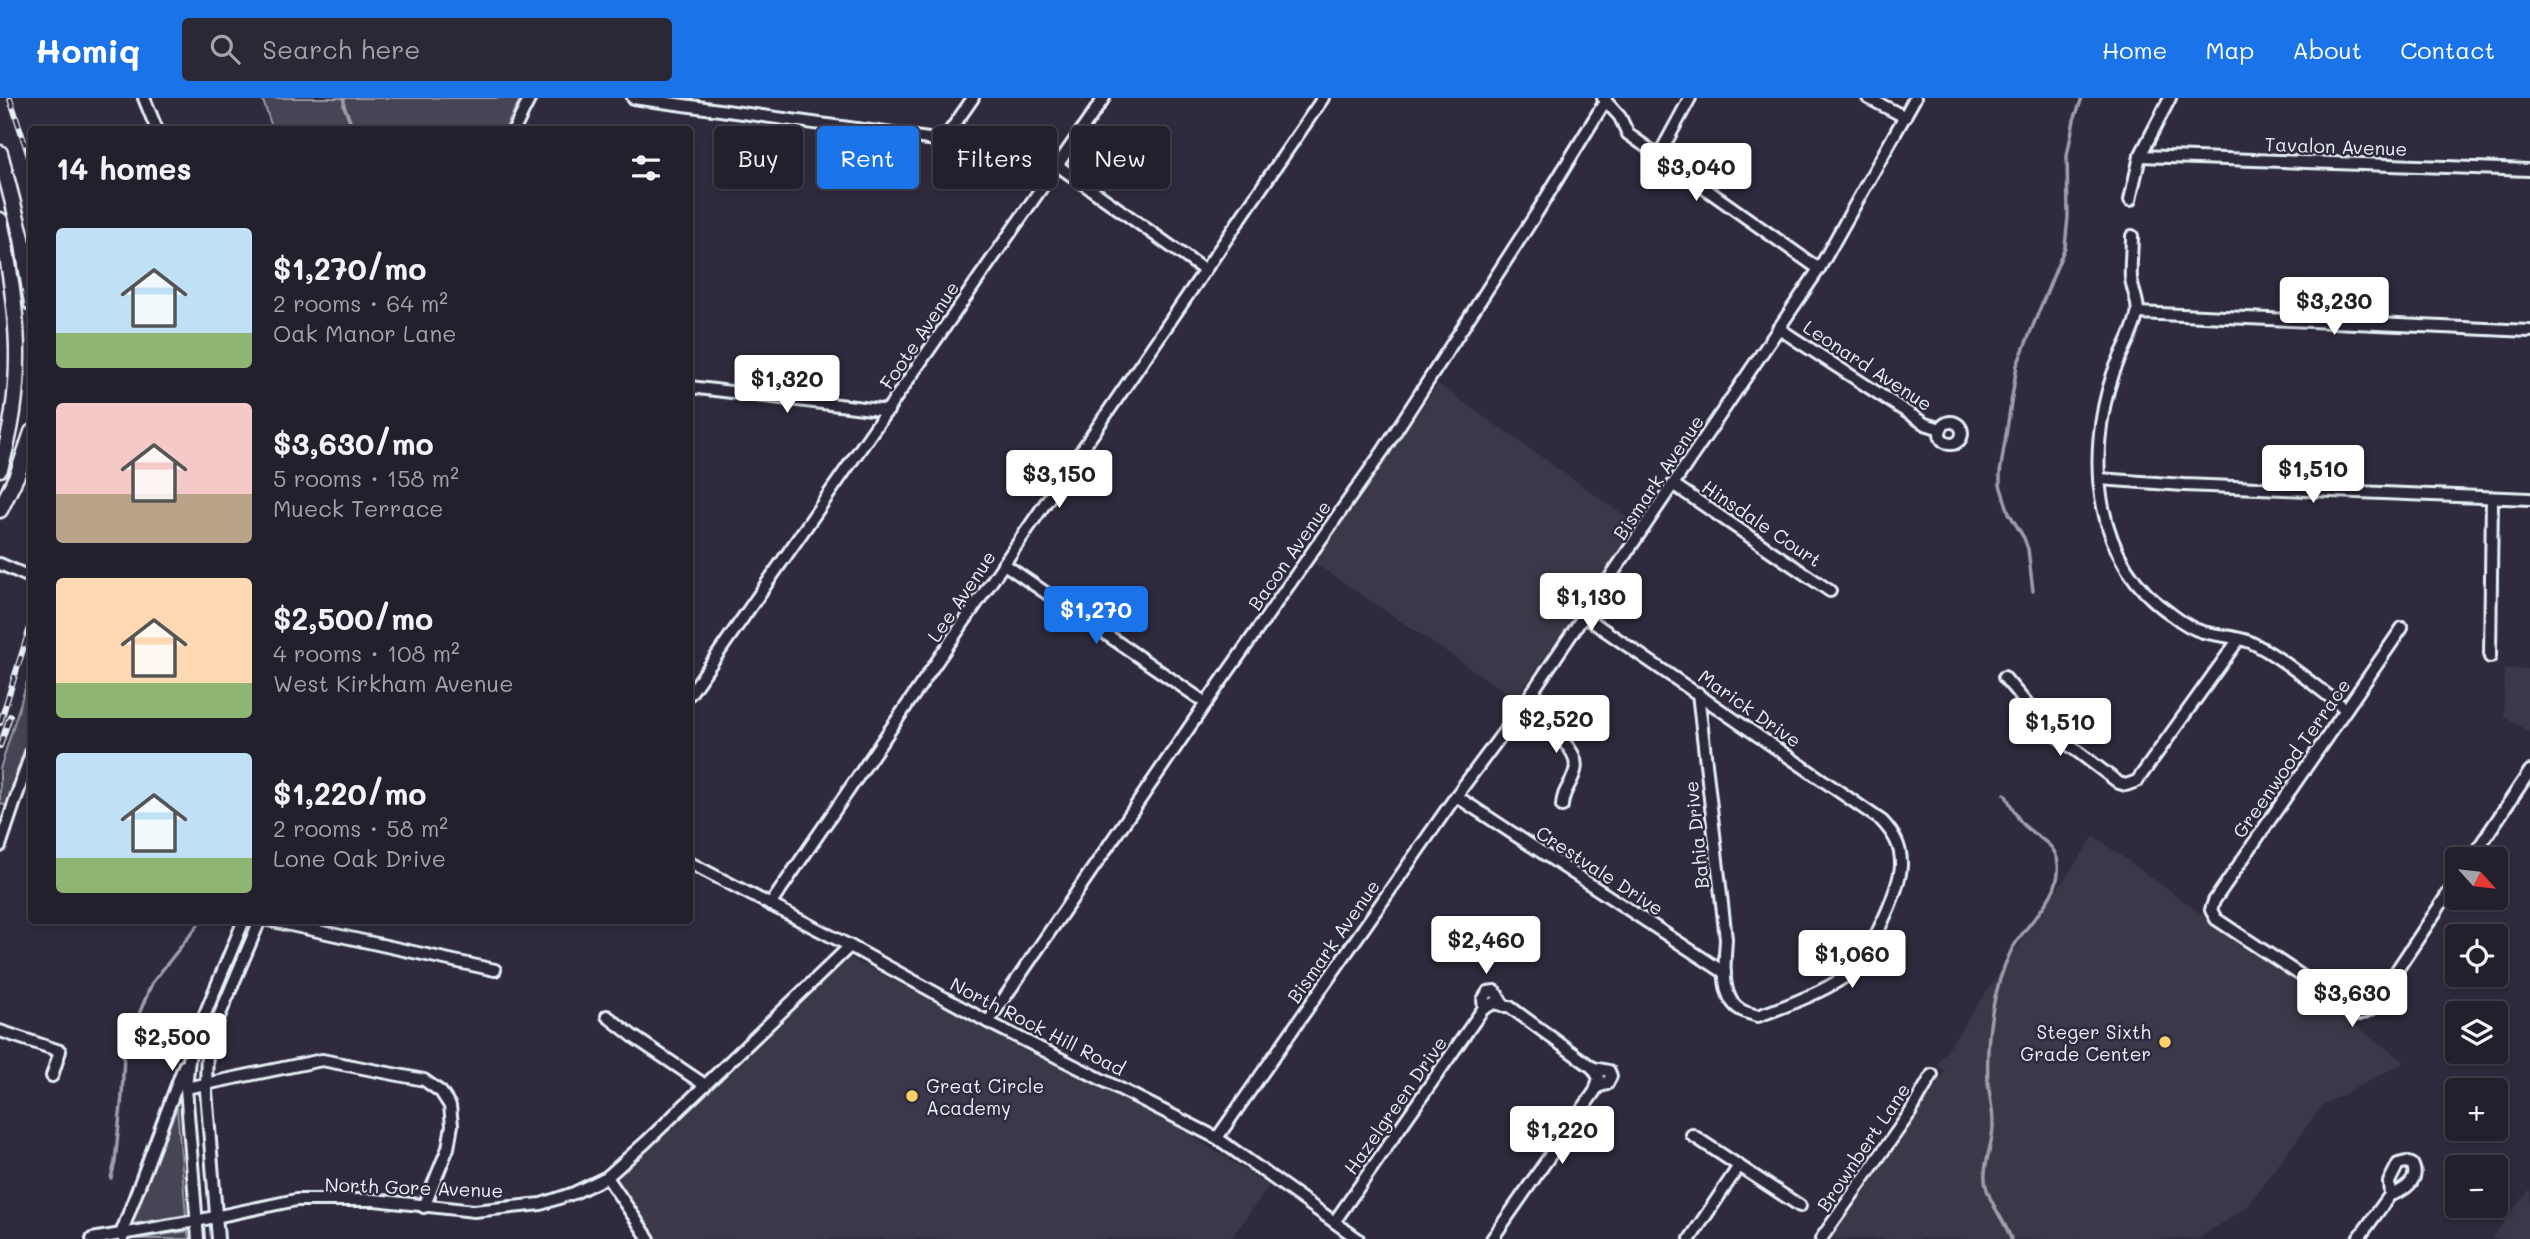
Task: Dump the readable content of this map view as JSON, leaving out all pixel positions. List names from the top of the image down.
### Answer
{
  "streets": {
    "street": [
      "Tavalon Avenue",
      "Foote Avenue",
      "Leonard Avenue",
      "Bismark Avenue",
      "Hinsdale Court",
      "Bacon Avenue",
      "Lee Avenue",
      "Marick Drive",
      "Greenwood Terrace",
      "Bahia Drive",
      "Crestvale Drive",
      "North Rock Hill Road",
      "Hazelgreen Drive",
      "Brownbert Lane",
      "North Gore Avenue"
    ]
  },
  "crossings": [
    ["Leonard Avenue", "Bismark Avenue"],
    ["Bismark Avenue", "Hinsdale Court"],
    ["Bismark Avenue", "Marick Drive"],
    ["Bismark Avenue", "Crestvale Drive"],
    ["Bismark Avenue", "North Rock Hill Road"],
    ["Bacon Avenue", "North Rock Hill Road"],
    ["Lee Avenue", "North Rock Hill Road"],
    ["Marick Drive", "Bahia Drive"],
    ["Marick Drive", "Crestvale Drive"],
    ["Bahia Drive", "Crestvale Drive"],
    ["North Rock Hill Road", "Hazelgreen Drive"],
    ["North Rock Hill Road", "North Gore Avenue"]
  ],
  "places": ["Steger Sixth Grade Center", "Great Circle Academy"],
  "north": "bottom right",
  "page": {
    "header": "Homiq",
    "search": "Search here",
    "nav": [
      "Home",
      "Map",
      "About",
      "Contact"
    ],
    "chip": [
      "Buy",
      "Rent",
      "Filters",
      "New"
    ],
    "heading": "14 homes",
    "price": [
      "$3,040",
      "$3,230",
      "$1,320",
      "$1,510",
      "$3,150",
      "$1,130",
      "$1,270",
      "$2,520",
      "$1,510",
      "$2,460",
      "$1,060",
      "$3,630",
      "$2,500",
      "$1,220"
    ],
    "list": [
      {
        "name": "$1,270/mo",
        "note": "2 rooms · 64 m² · Oak Manor Lane"
      },
      {
        "name": "$3,630/mo",
        "note": "5 rooms · 158 m² · Mueck Terrace"
      },
      {
        "name": "$2,500/mo",
        "note": "4 rooms · 108 m² · West Kirkham Avenue"
      },
      {
        "name": "$1,220/mo",
        "note": "2 rooms · 58 m² · Lone Oak Drive"
      }
    ],
    "map_buttons": ["+", "−"]
  }
}
